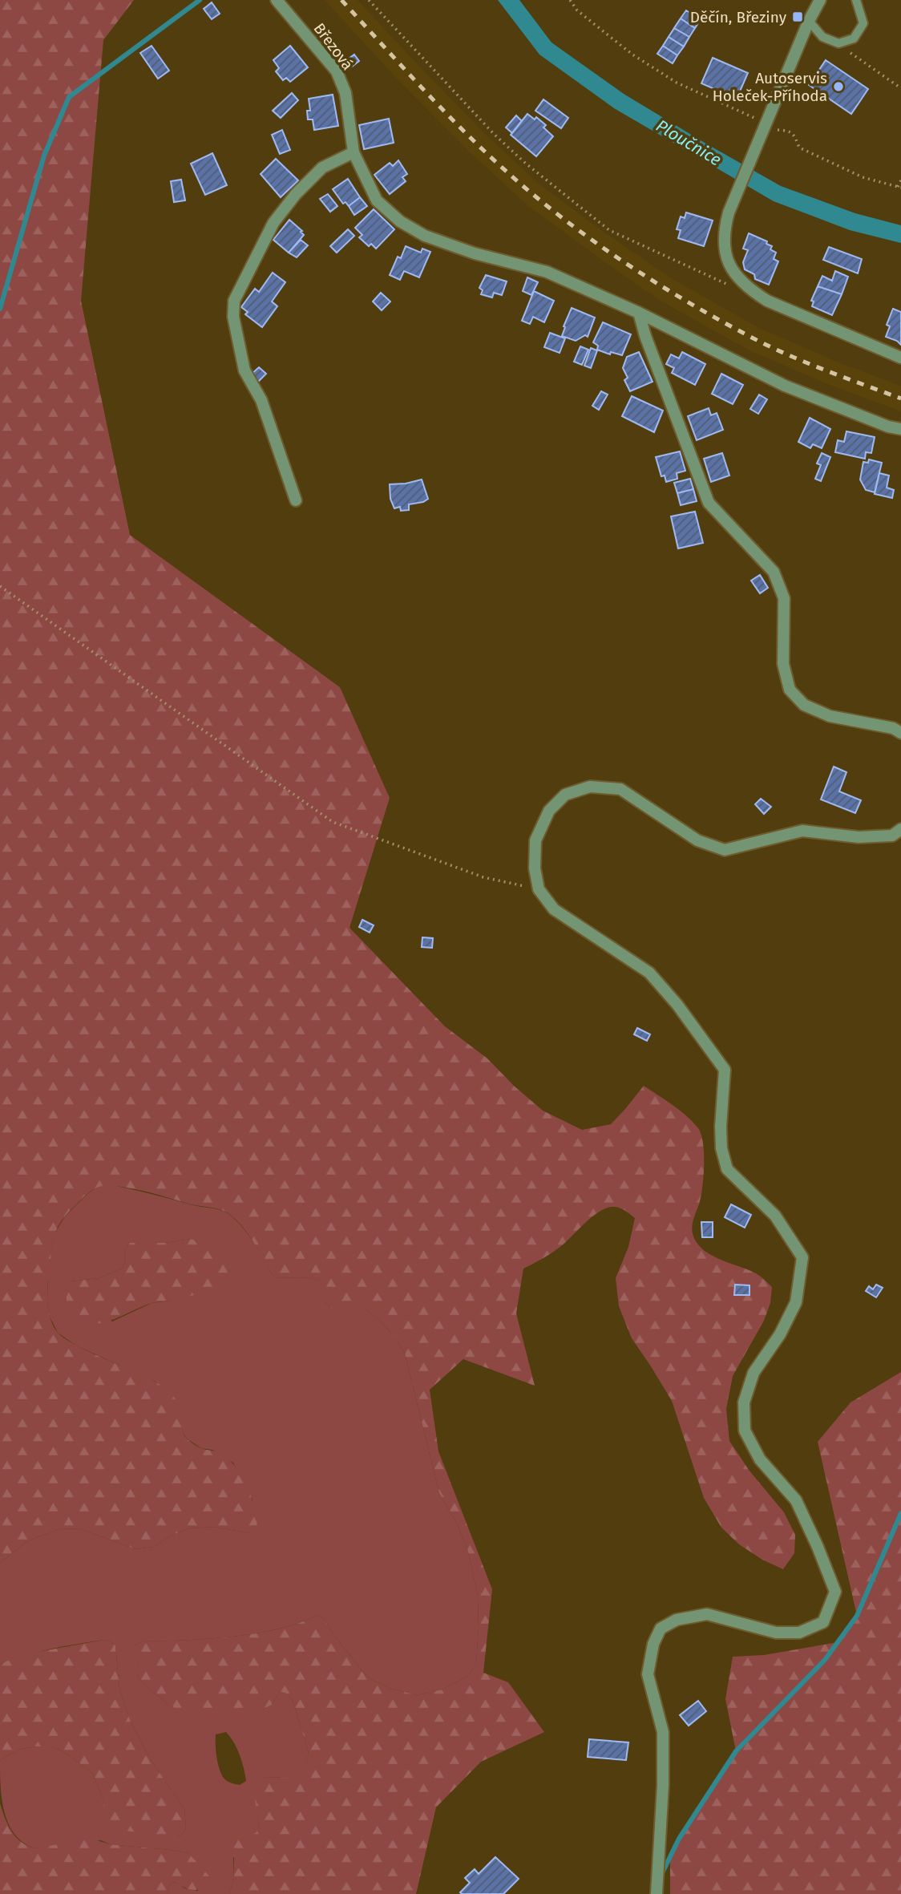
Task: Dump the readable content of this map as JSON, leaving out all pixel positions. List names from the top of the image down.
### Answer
{
  "streets": {
    "street": ["Březová"]
  },
  "water": ["Ploučnice"],
  "places": {
    "transit": ["Děčín, Březiny"],
    "other": ["Autoservis Holeček-Příhoda"]
  }
}
